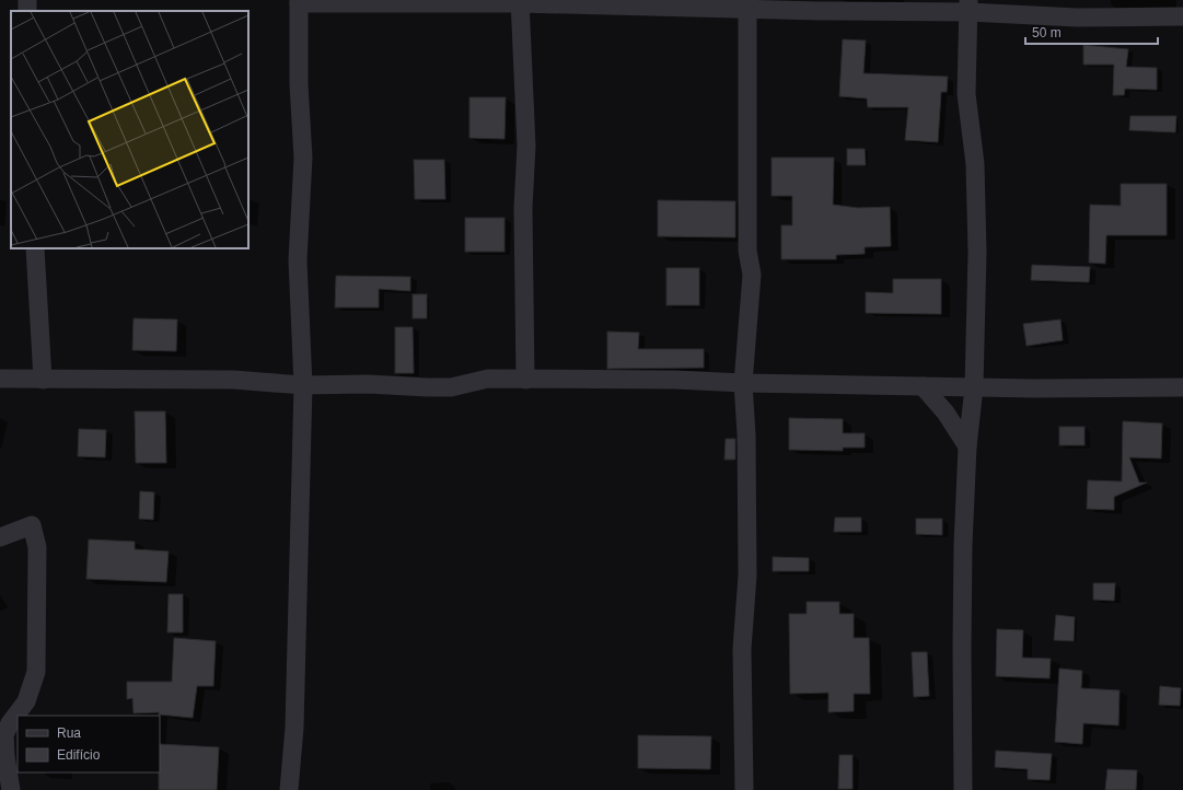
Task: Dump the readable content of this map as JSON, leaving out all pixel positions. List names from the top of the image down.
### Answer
{
  "legend": ["Rua", "Edifício"],
  "scale_bar": "50 m"
}
